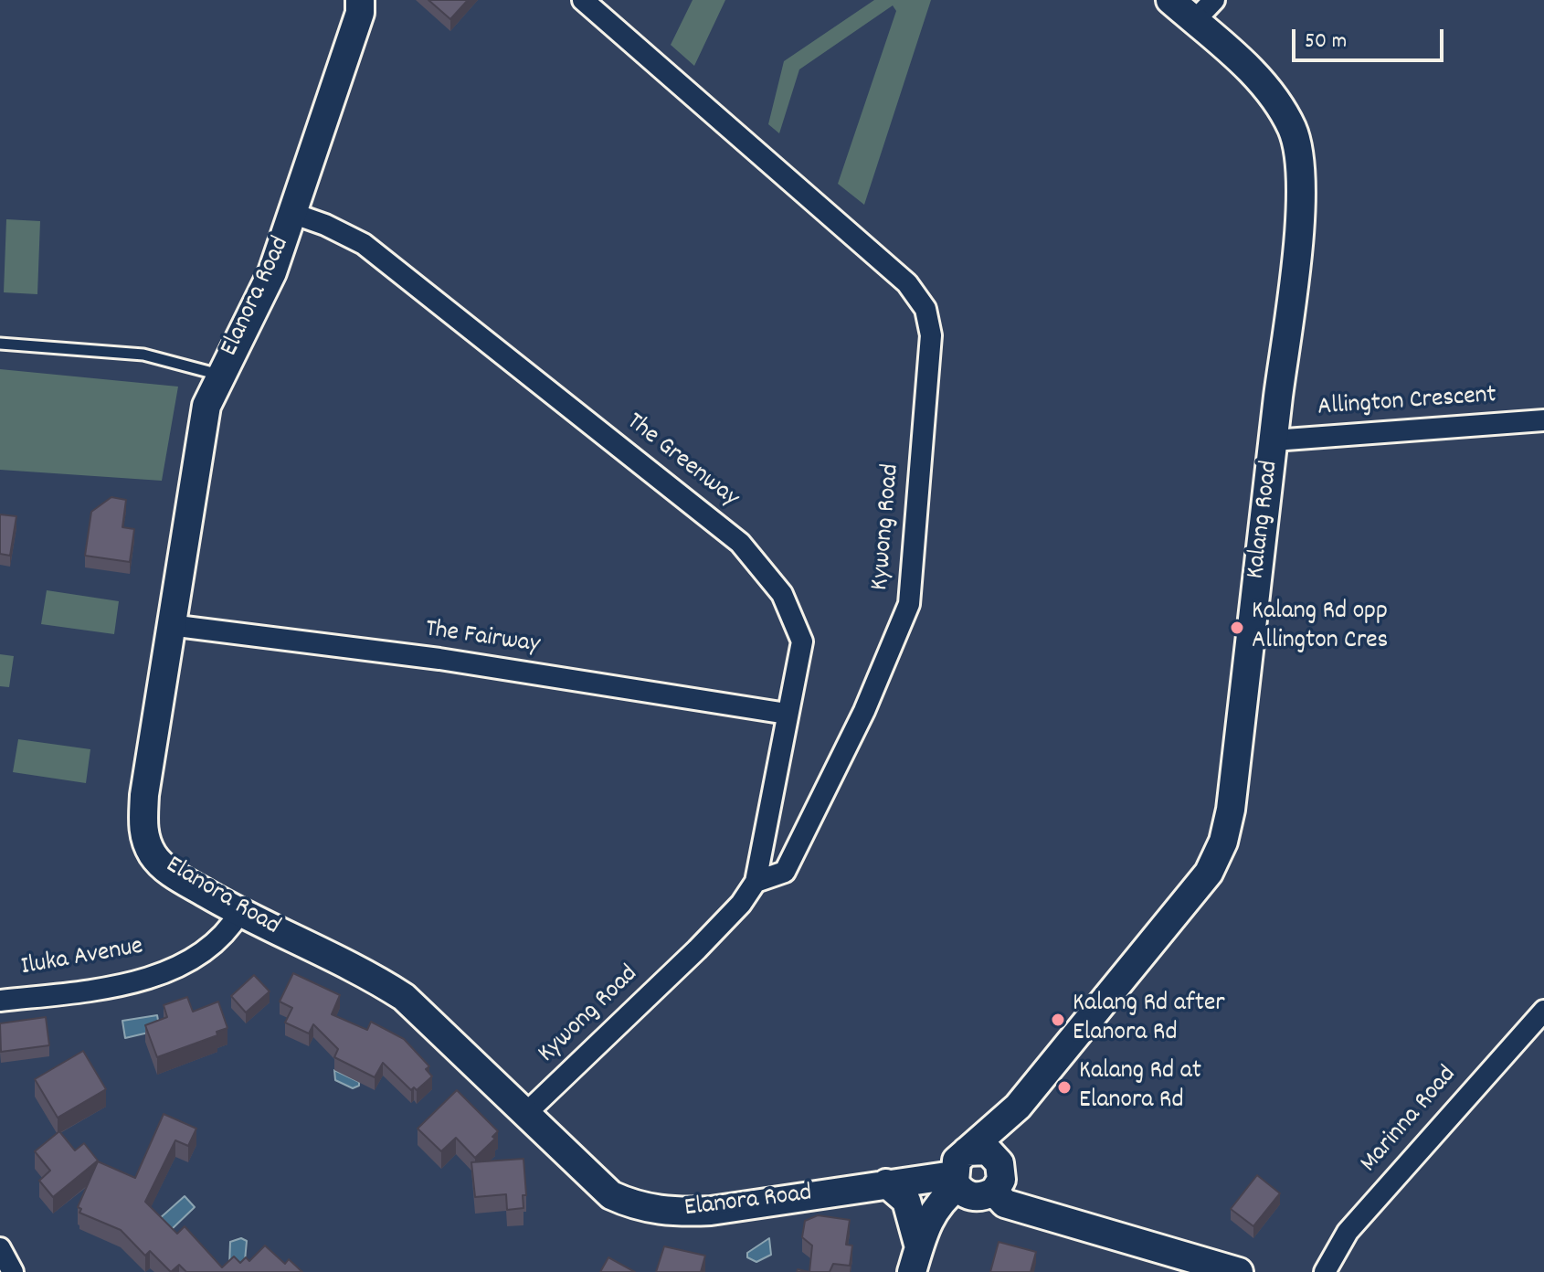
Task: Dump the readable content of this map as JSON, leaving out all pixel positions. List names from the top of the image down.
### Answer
{
  "streets": {
    "street": [
      "Elanora Road",
      "Allington Crescent",
      "The Greenway",
      "Kalang Road",
      "Kywong Road",
      "The Fairway",
      "Iluka Avenue",
      "Marinna Road"
    ]
  },
  "crossings": [
    ["Elanora Road", "The Greenway"],
    ["Elanora Road", "Kalang Road"],
    ["Elanora Road", "Kywong Road"],
    ["Elanora Road", "The Fairway"],
    ["Elanora Road", "Iluka Avenue"],
    ["Allington Crescent", "Kalang Road"],
    ["The Greenway", "Kywong Road"],
    ["The Greenway", "The Fairway"]
  ],
  "places": ["Kalang Rd opp Allington Cres", "Kalang Rd after Elanora Rd", "Kalang Rd at Elanora Rd"],
  "scale_bar": "50 m"
}
